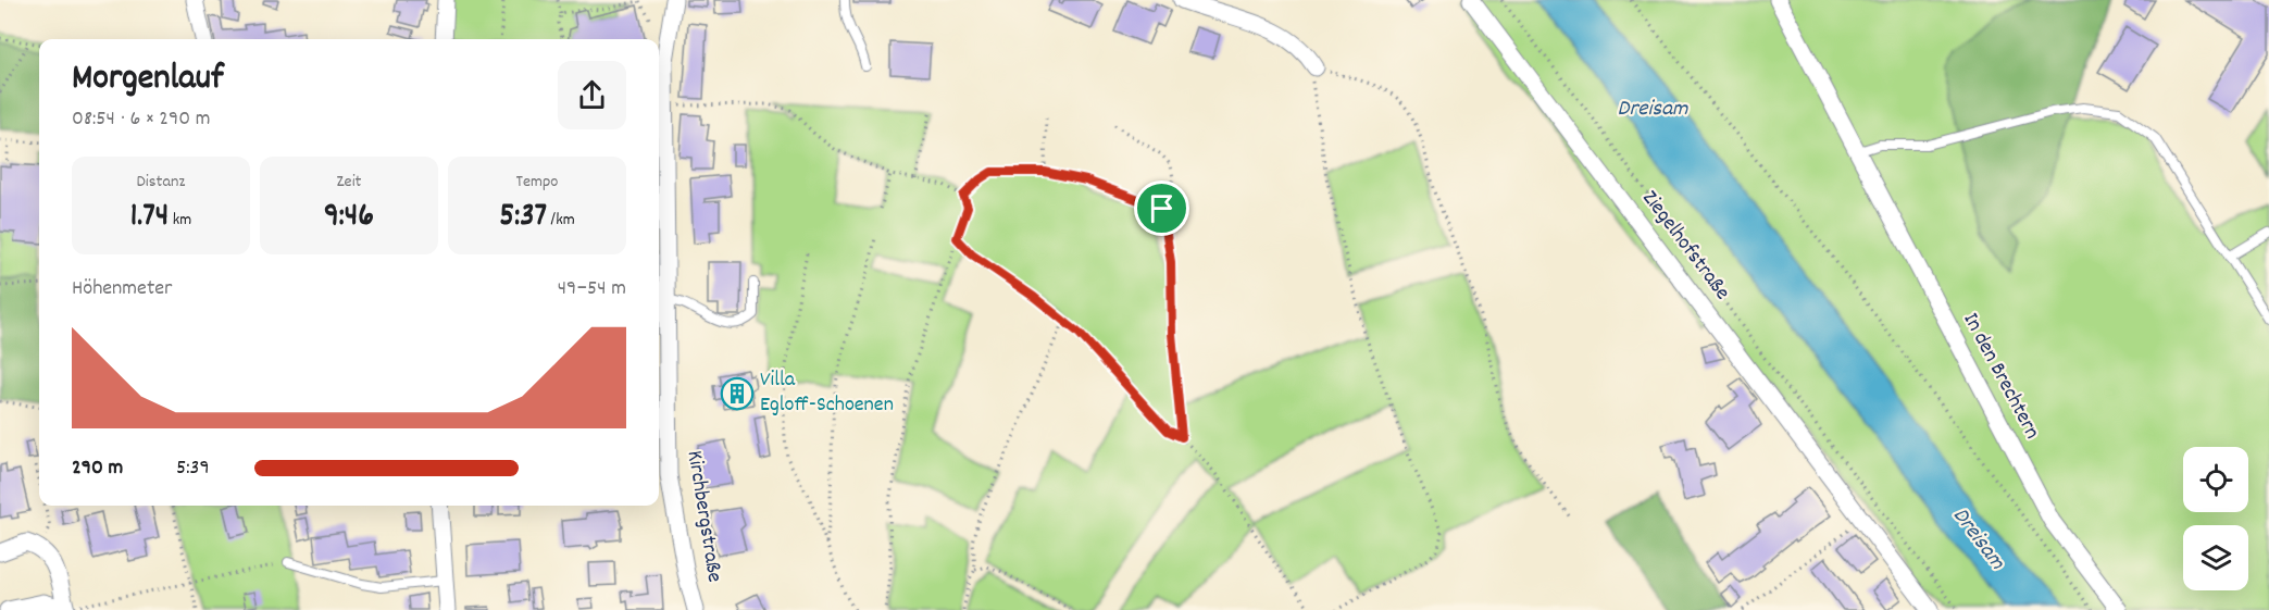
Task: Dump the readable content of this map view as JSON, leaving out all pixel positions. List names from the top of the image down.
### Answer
{
  "streets": {
    "street": ["Ziegelhofstraße", "In den Brechtern", "Kirchbergstraße"]
  },
  "water": ["Dreisam"],
  "places": {
    "building": ["Villa Egloff-Schoenen"]
  },
  "page": {
    "heading": ["Morgenlauf", "08:54 · 6 × 290 m"],
    "stats": [
      ["Distanz", "1.74 km"],
      ["Zeit", "9:46"],
      ["Tempo", "5:37 /km"]
    ],
    "chart": ["Höhenmeter", "49–54 m"],
    "list": [
      {
        "name": "290 m",
        "note": "5:39"
      }
    ]
  }
}
